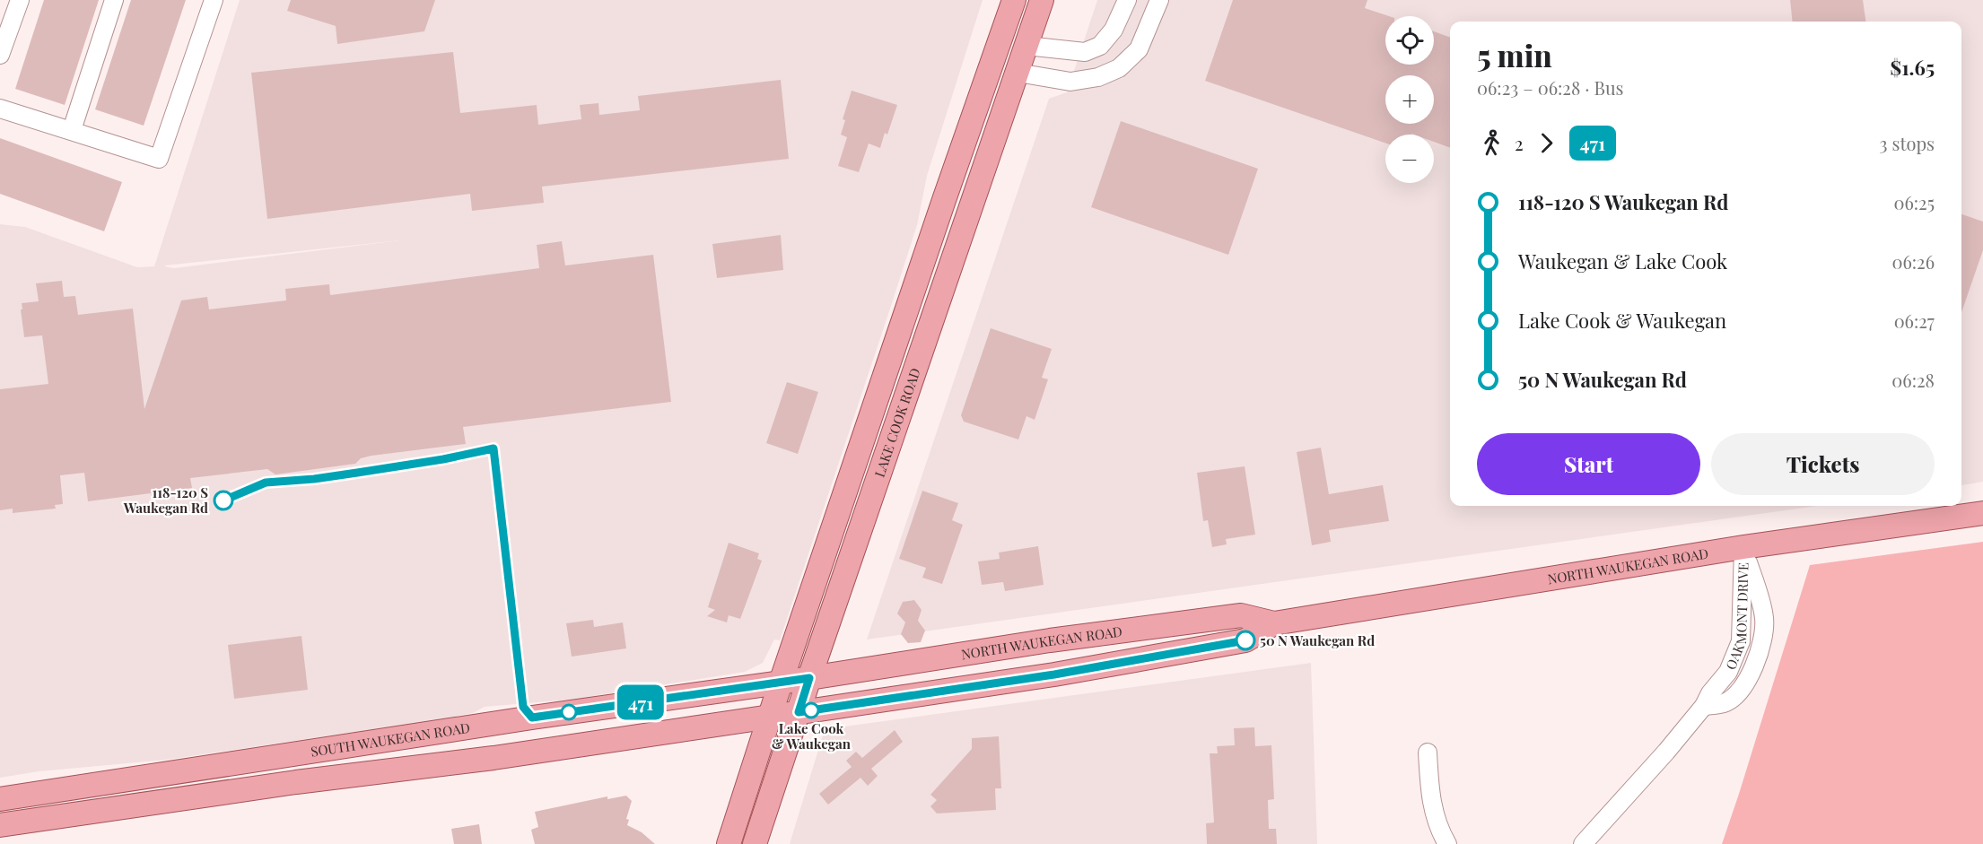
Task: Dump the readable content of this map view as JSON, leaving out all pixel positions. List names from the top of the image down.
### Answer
{
  "streets": {
    "main road": ["LAKE COOK ROAD", "NORTH WAUKEGAN ROAD", "SOUTH WAUKEGAN ROAD"],
    "street": ["OAKMONT DRIVE"]
  },
  "crossings": [
    ["LAKE COOK ROAD", "NORTH WAUKEGAN ROAD"],
    ["LAKE COOK ROAD", "SOUTH WAUKEGAN ROAD"],
    ["NORTH WAUKEGAN ROAD", "OAKMONT DRIVE"],
    ["NORTH WAUKEGAN ROAD", "SOUTH WAUKEGAN ROAD"]
  ],
  "places": ["118-120 S Waukegan Rd", "50 N Waukegan Rd", "Lake Cook & Waukegan"],
  "lines": ["bus line 471"],
  "page": {
    "on_map": "471",
    "map_buttons": ["+", "−"],
    "heading": ["5 min", "06:23 – 06:28 · Bus", "$1.65"],
    "legs": ["2", "471", "3 stops"],
    "list": [
      {
        "name": "118-120 S Waukegan Rd",
        "value": "06:25"
      },
      {
        "name": "Waukegan & Lake Cook",
        "value": "06:26"
      },
      {
        "name": "Lake Cook & Waukegan",
        "value": "06:27"
      },
      {
        "name": "50 N Waukegan Rd",
        "value": "06:28"
      }
    ],
    "buttons": ["Start", "Tickets"]
  }
}
